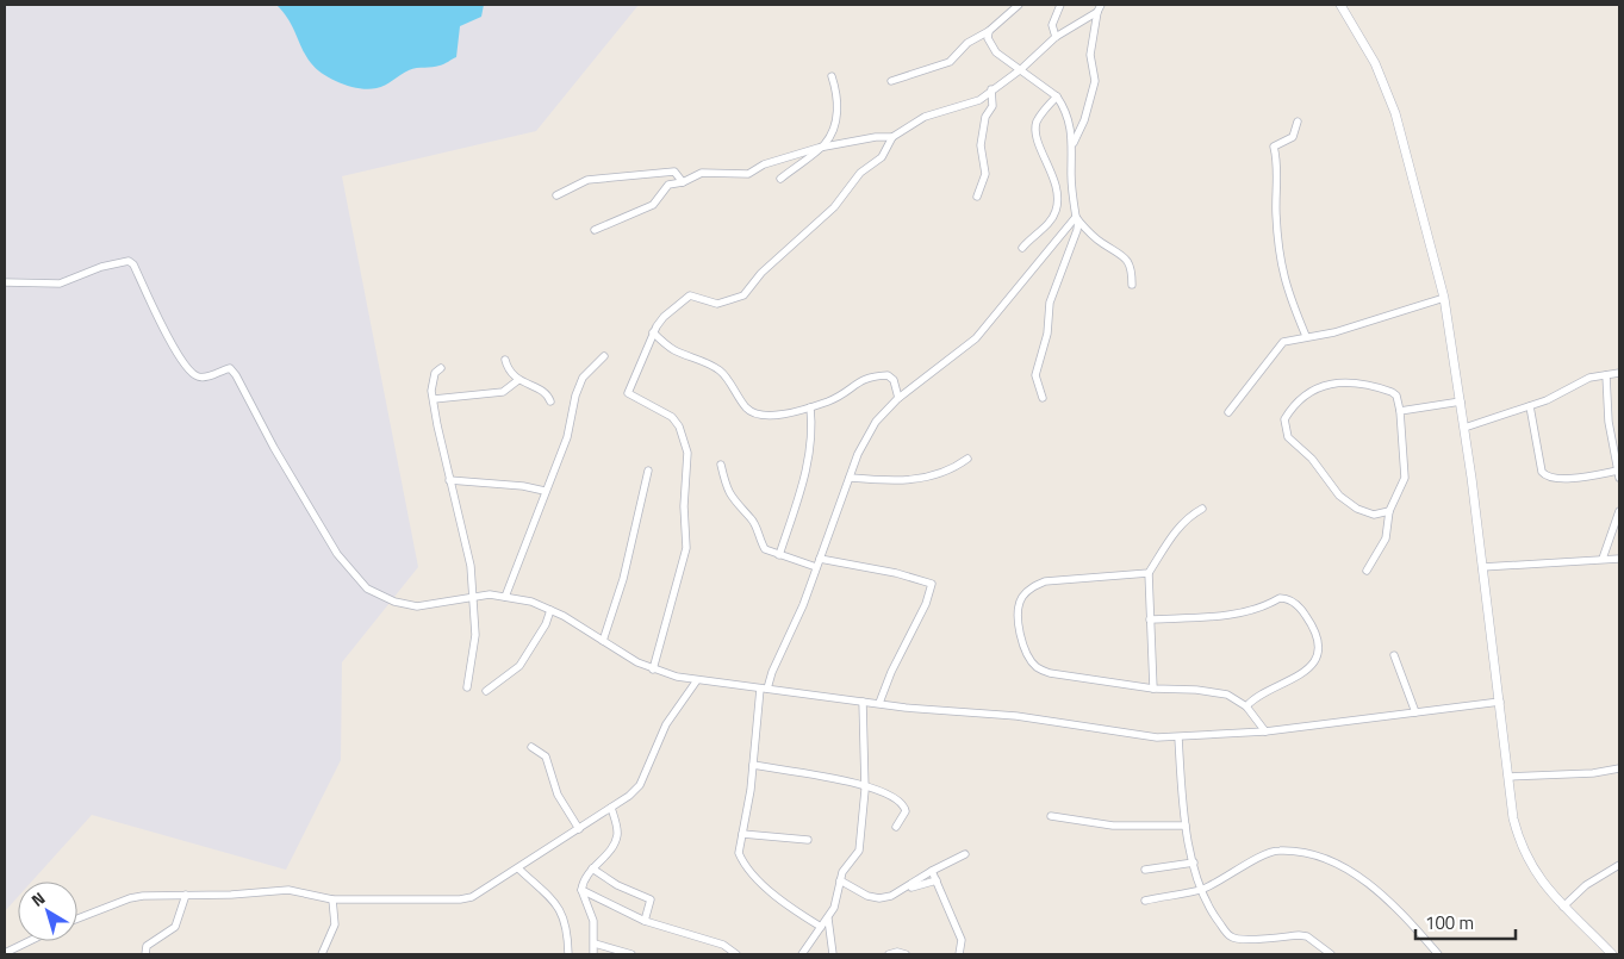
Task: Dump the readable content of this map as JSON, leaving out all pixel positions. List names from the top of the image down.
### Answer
{
  "scale_bar": "100 m",
  "north": "top left"
}
